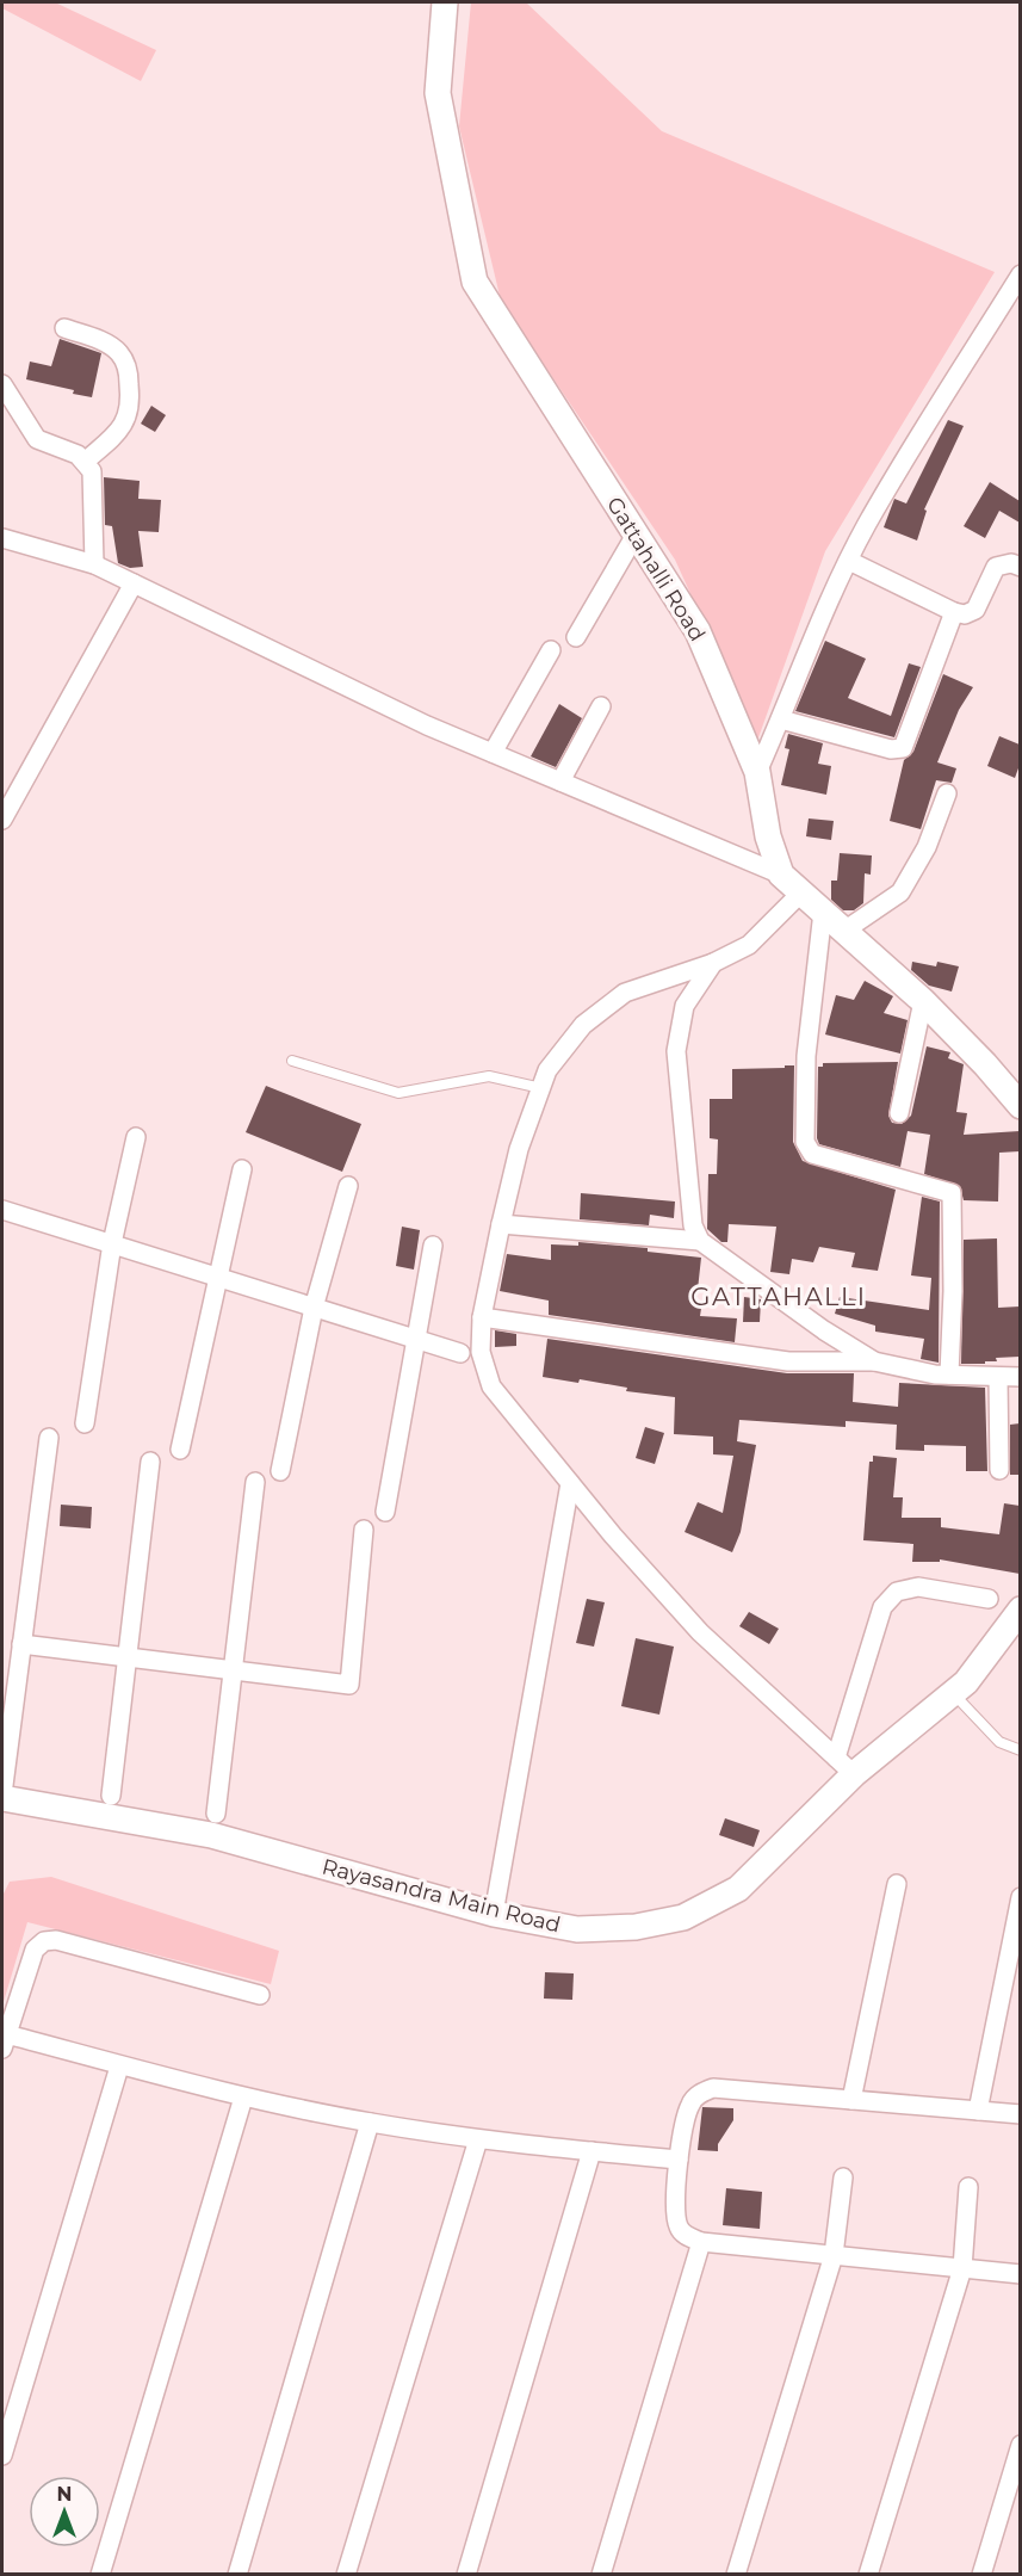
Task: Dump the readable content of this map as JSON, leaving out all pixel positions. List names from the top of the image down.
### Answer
{
  "streets": {
    "main road": ["Gattahalli Road", "Rayasandra Main Road"]
  },
  "districts": ["GATTAHALLI"],
  "north": "top"
}
